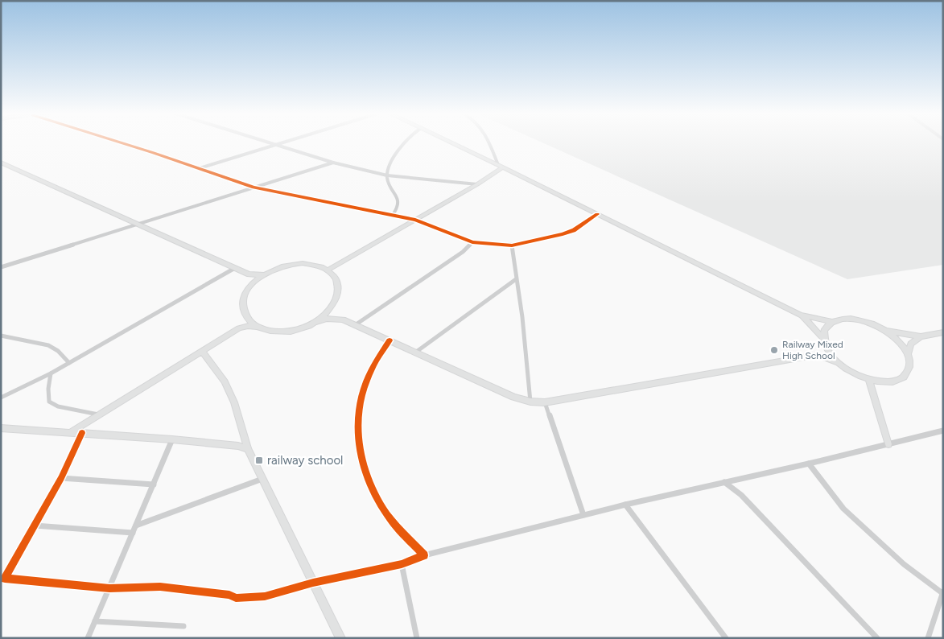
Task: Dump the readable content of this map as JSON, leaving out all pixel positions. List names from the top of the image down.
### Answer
{
  "places": {
    "other": ["Railway Mixed High School"],
    "transit": ["railway school"]
  }
}
